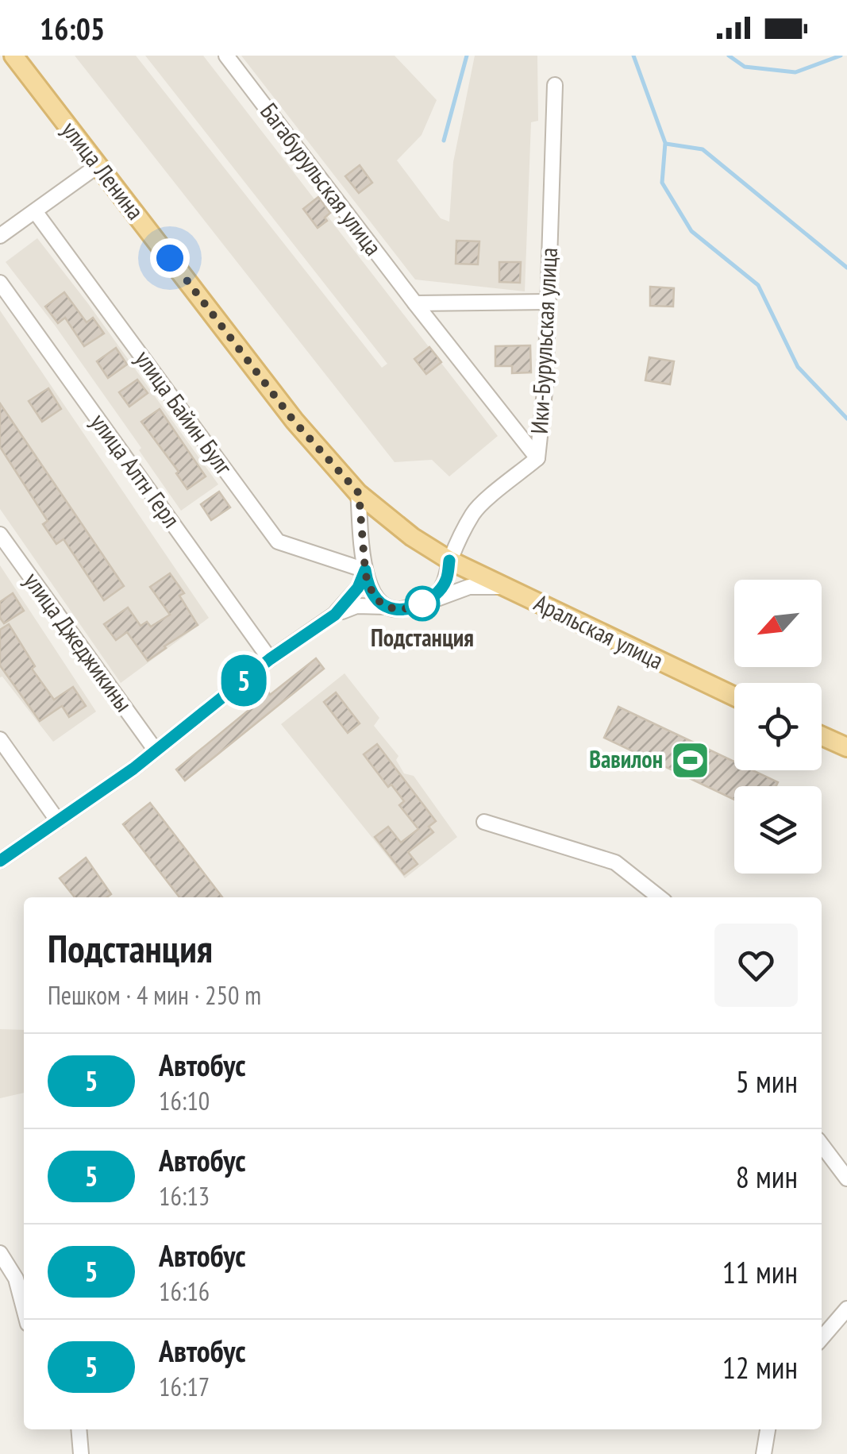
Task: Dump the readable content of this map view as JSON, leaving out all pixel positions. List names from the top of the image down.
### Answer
{
  "streets": {
    "main road": ["улица Ленина", "Аральская улица"],
    "street": [
      "Багабурульская улица",
      "Ики-Бурульская улица",
      "улица Байин Булг",
      "улица Алтн Герл",
      "улица Джеджикины"
    ]
  },
  "crossings": [
    ["улица Ленина", "Ики-Бурульская улица"],
    ["улица Ленина", "улица Байин Булг"],
    ["улица Ленина", "Аральская улица"],
    ["Багабурульская улица", "Ики-Бурульская улица"],
    ["Ики-Бурульская улица", "улица Байин Булг"],
    ["Ики-Бурульская улица", "Аральская улица"],
    ["улица Байин Булг", "Аральская улица"]
  ],
  "places": {
    "other": ["Подстанция"],
    "sports": ["Вавилон"]
  },
  "lines": ["bus line 5"],
  "north": "bottom left",
  "page": {
    "status": "16:05",
    "on_map": "5",
    "heading": ["Подстанция", "Пешком · 4 мин · 250 m"],
    "list": [
      {
        "mark": "5",
        "name": "Автобус",
        "note": "16:10",
        "value": "5 мин"
      },
      {
        "mark": "5",
        "name": "Автобус",
        "note": "16:13",
        "value": "8 мин"
      },
      {
        "mark": "5",
        "name": "Автобус",
        "note": "16:16",
        "value": "11 мин"
      },
      {
        "mark": "5",
        "name": "Автобус",
        "note": "16:17",
        "value": "12 мин"
      }
    ]
  }
}
